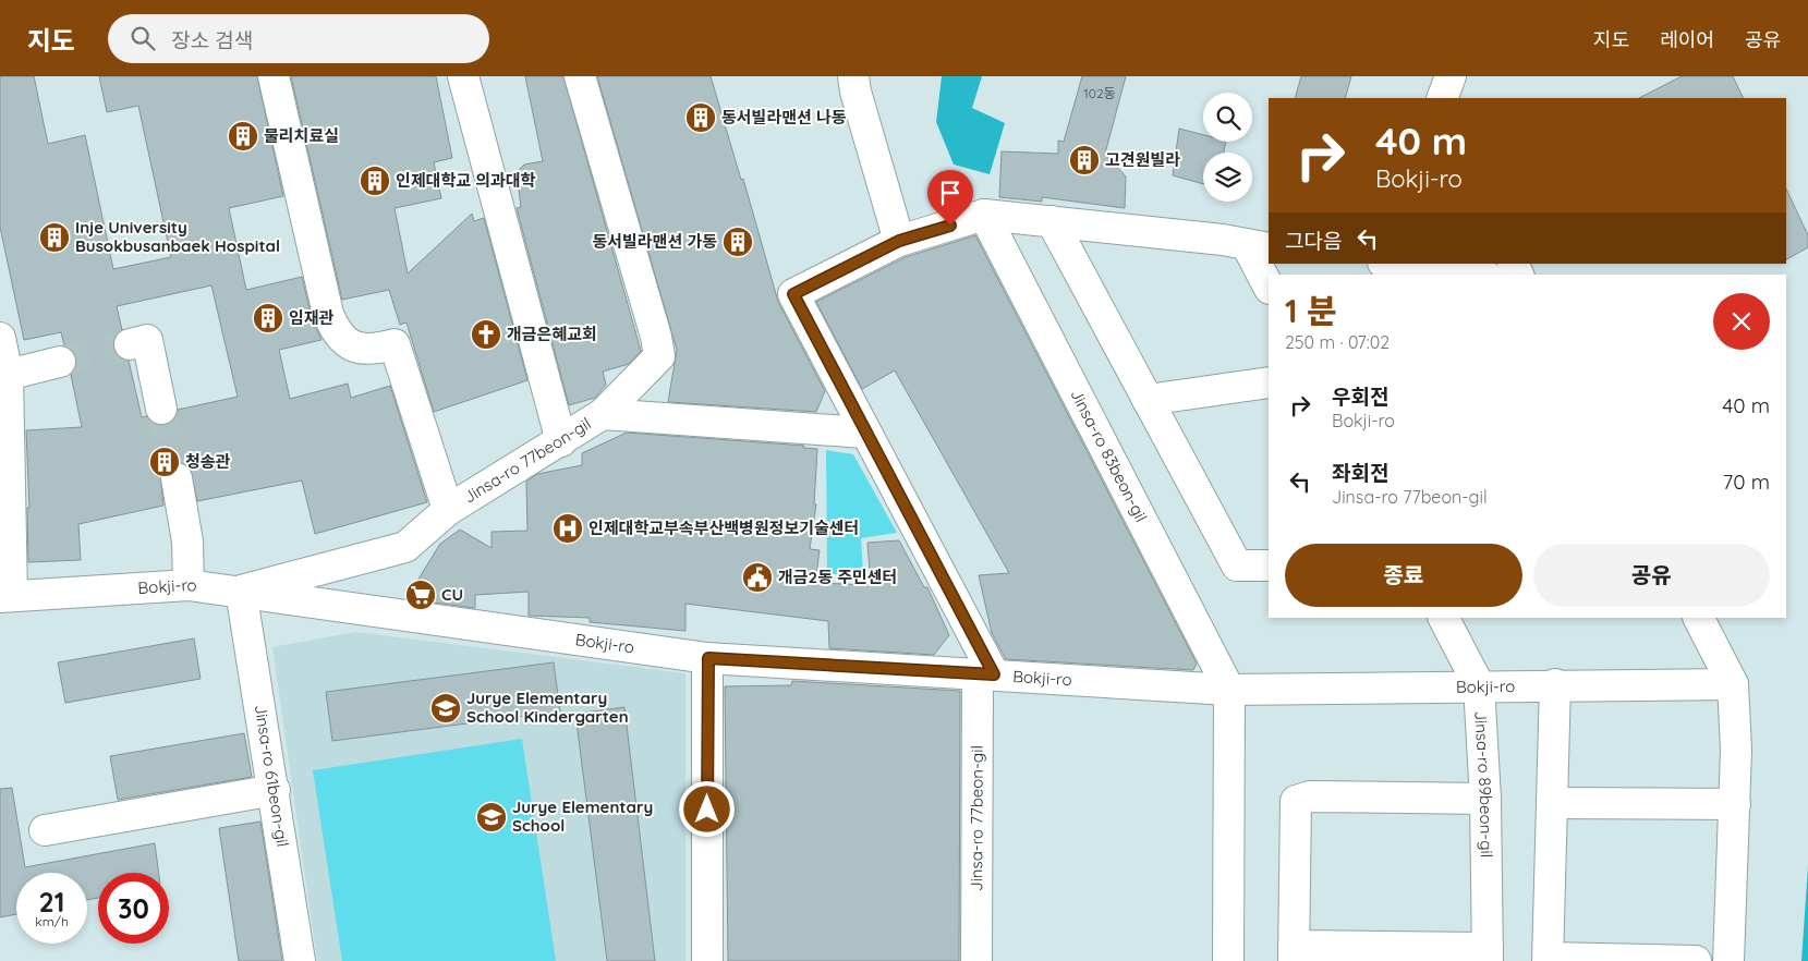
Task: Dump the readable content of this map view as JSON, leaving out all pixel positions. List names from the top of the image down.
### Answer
{
  "streets": {
    "street": [
      "Jinsa-ro 83beon-gil",
      "Jinsa-ro 77beon-gil",
      "Bokji-ro",
      "Jinsa-ro 61beon-gil",
      "Jinsa-ro 89beon-gil"
    ]
  },
  "crossings": [
    ["Jinsa-ro 83beon-gil", "Jinsa-ro 77beon-gil"],
    ["Jinsa-ro 83beon-gil", "Bokji-ro"],
    ["Jinsa-ro 77beon-gil", "Bokji-ro"],
    ["Jinsa-ro 77beon-gil", "Jinsa-ro 61beon-gil"],
    ["Bokji-ro", "Jinsa-ro 61beon-gil"],
    ["Bokji-ro", "Jinsa-ro 89beon-gil"]
  ],
  "places": {
    "building": [
      "동서빌라맨션 나동",
      "물리치료실",
      "고견원빌라",
      "인제대학교 의과대학",
      "Inje University Busokbusanbaek Hospital",
      "동서빌라맨션 가동",
      "임재관",
      "청송관"
    ],
    "church": ["개금은혜교회"],
    "hospital": ["인제대학교부속부산백병원정보기술센터"],
    "public building": ["개금2동 주민센터"],
    "supermarket": ["CU"],
    "school or university": ["Jurye Elementary School Kindergarten", "Jurye Elementary School"]
  },
  "house_numbers": ["102동"],
  "page": {
    "header": "지도",
    "search": "장소 검색",
    "nav": ["지도", "레이어", "공유"],
    "turn": ["40 m", "Bokji-ro"],
    "then": "그다음",
    "heading": ["1 분", "250 m · 07:02"],
    "list": [
      {
        "name": "우회전",
        "note": "Bokji-ro",
        "value": "40 m"
      },
      {
        "name": "좌회전",
        "note": "Jinsa-ro 77beon-gil",
        "value": "70 m"
      }
    ],
    "buttons": ["종료", "공유"],
    "speed": "21 km/h",
    "limit": "30"
  }
}
